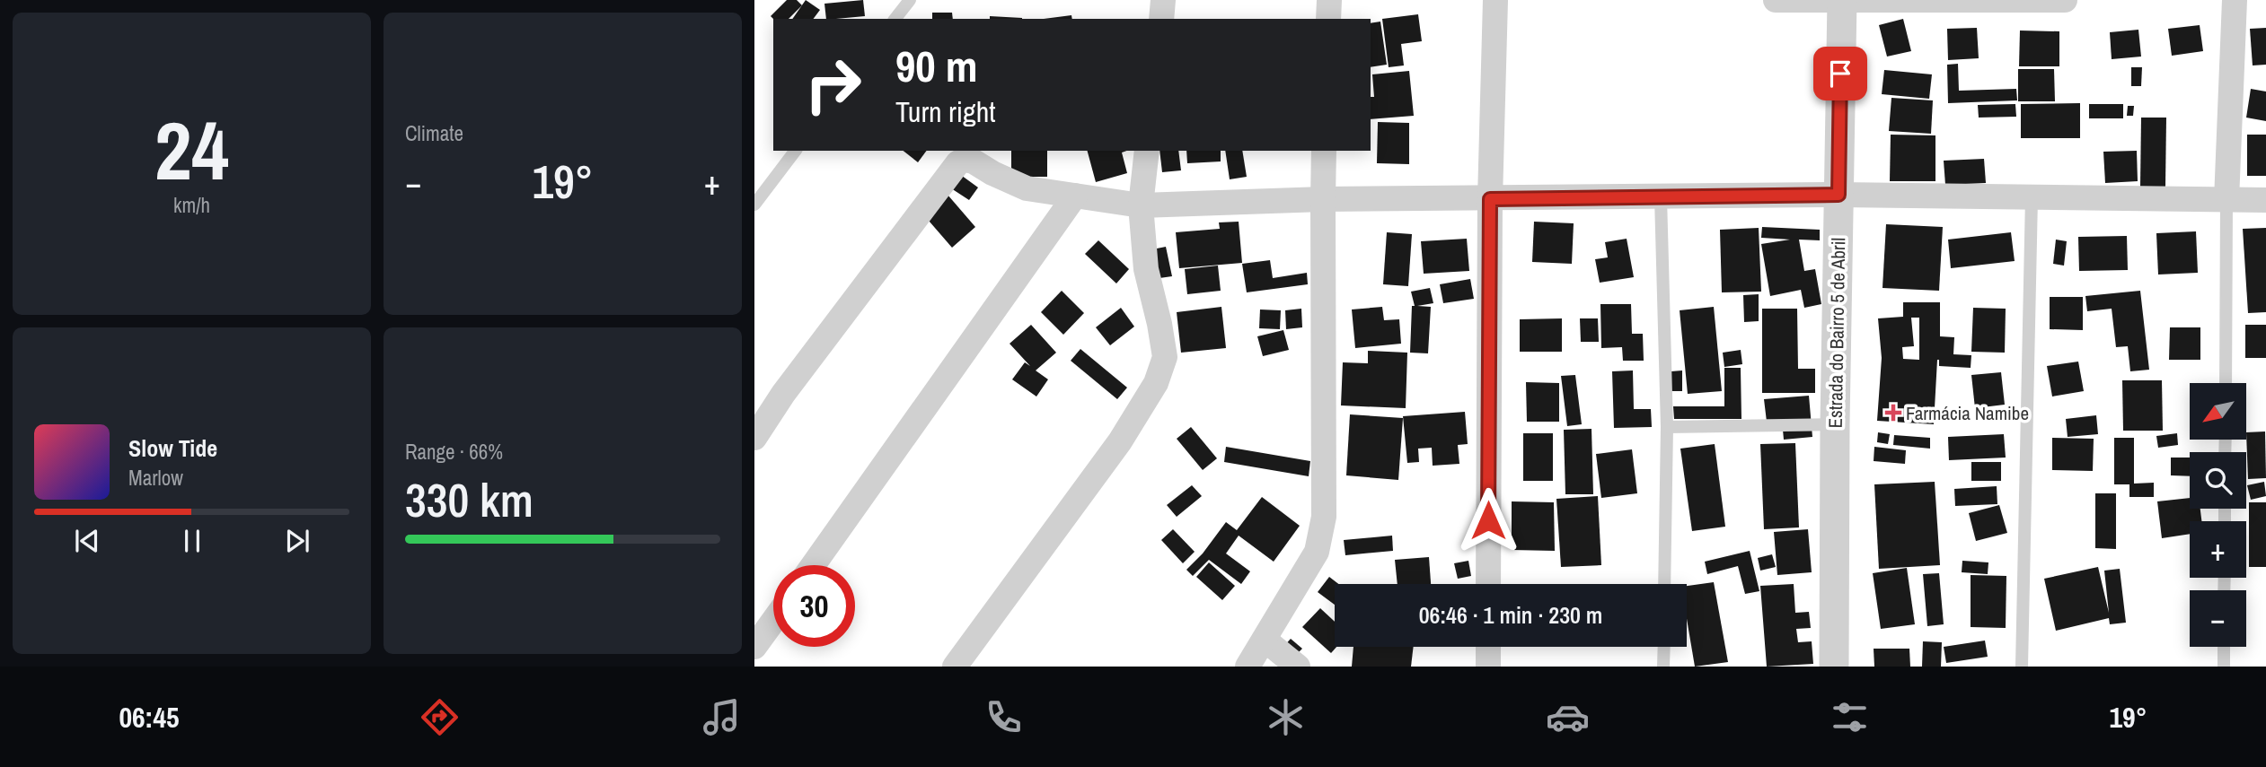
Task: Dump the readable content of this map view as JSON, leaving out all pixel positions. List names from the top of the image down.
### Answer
{
  "streets": {
    "street": ["Estrada do Bairro 5 de Abril"]
  },
  "places": {
    "health": ["Farmácia Namibe"]
  },
  "north": "bottom left",
  "page": {
    "tile": [
      ["24", "km/h"],
      "Climate",
      ["Range · 66%", "330 km"]
    ],
    "turn": ["90 m", "Turn right"],
    "heat": ["−", "19°", "+"],
    "map_buttons": ["+", "−"],
    "song": ["Slow Tide", "Marlow"],
    "limit": "30",
    "trip": "06:46 · 1 min · 230 m",
    "tabs": ["06:45", "19°"]
  }
}
